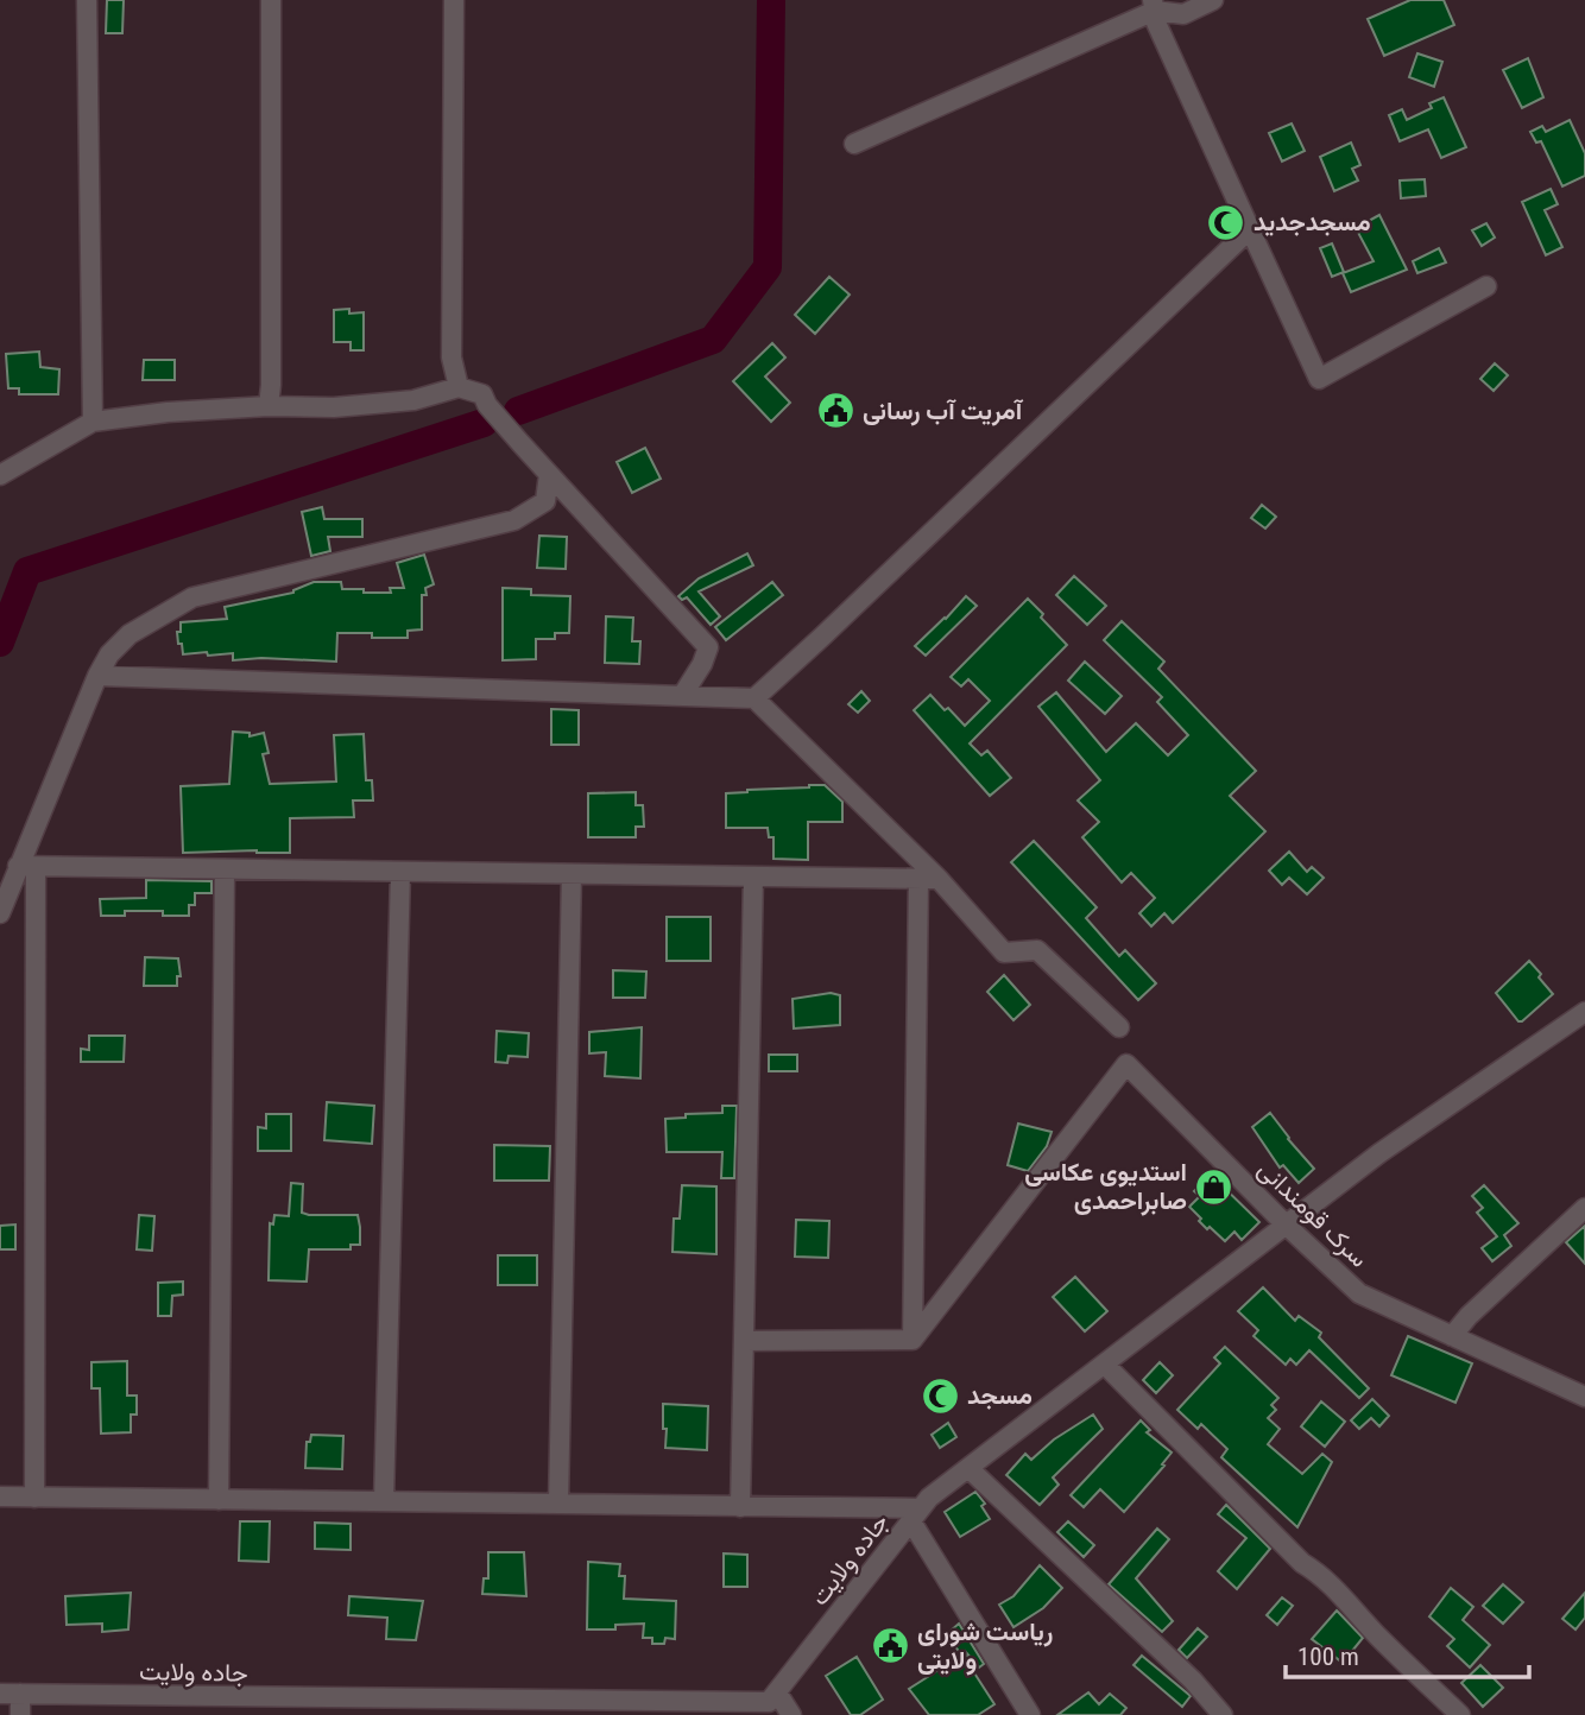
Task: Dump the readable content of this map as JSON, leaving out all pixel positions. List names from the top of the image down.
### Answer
{
  "streets": {
    "street": ["سرک قومندانی", "جاده ولایت"]
  },
  "crossings": [
    ["سرک قومندانی", "جاده ولایت"]
  ],
  "places": {
    "mosque": ["مسجدجدید", "مسجد"],
    "public building": ["آمریت آب رسانی", "ریاست شورای ولایتی"],
    "shop": ["استدیوی عکاسی صابراحمدی"]
  },
  "scale_bar": "100 m"
}
